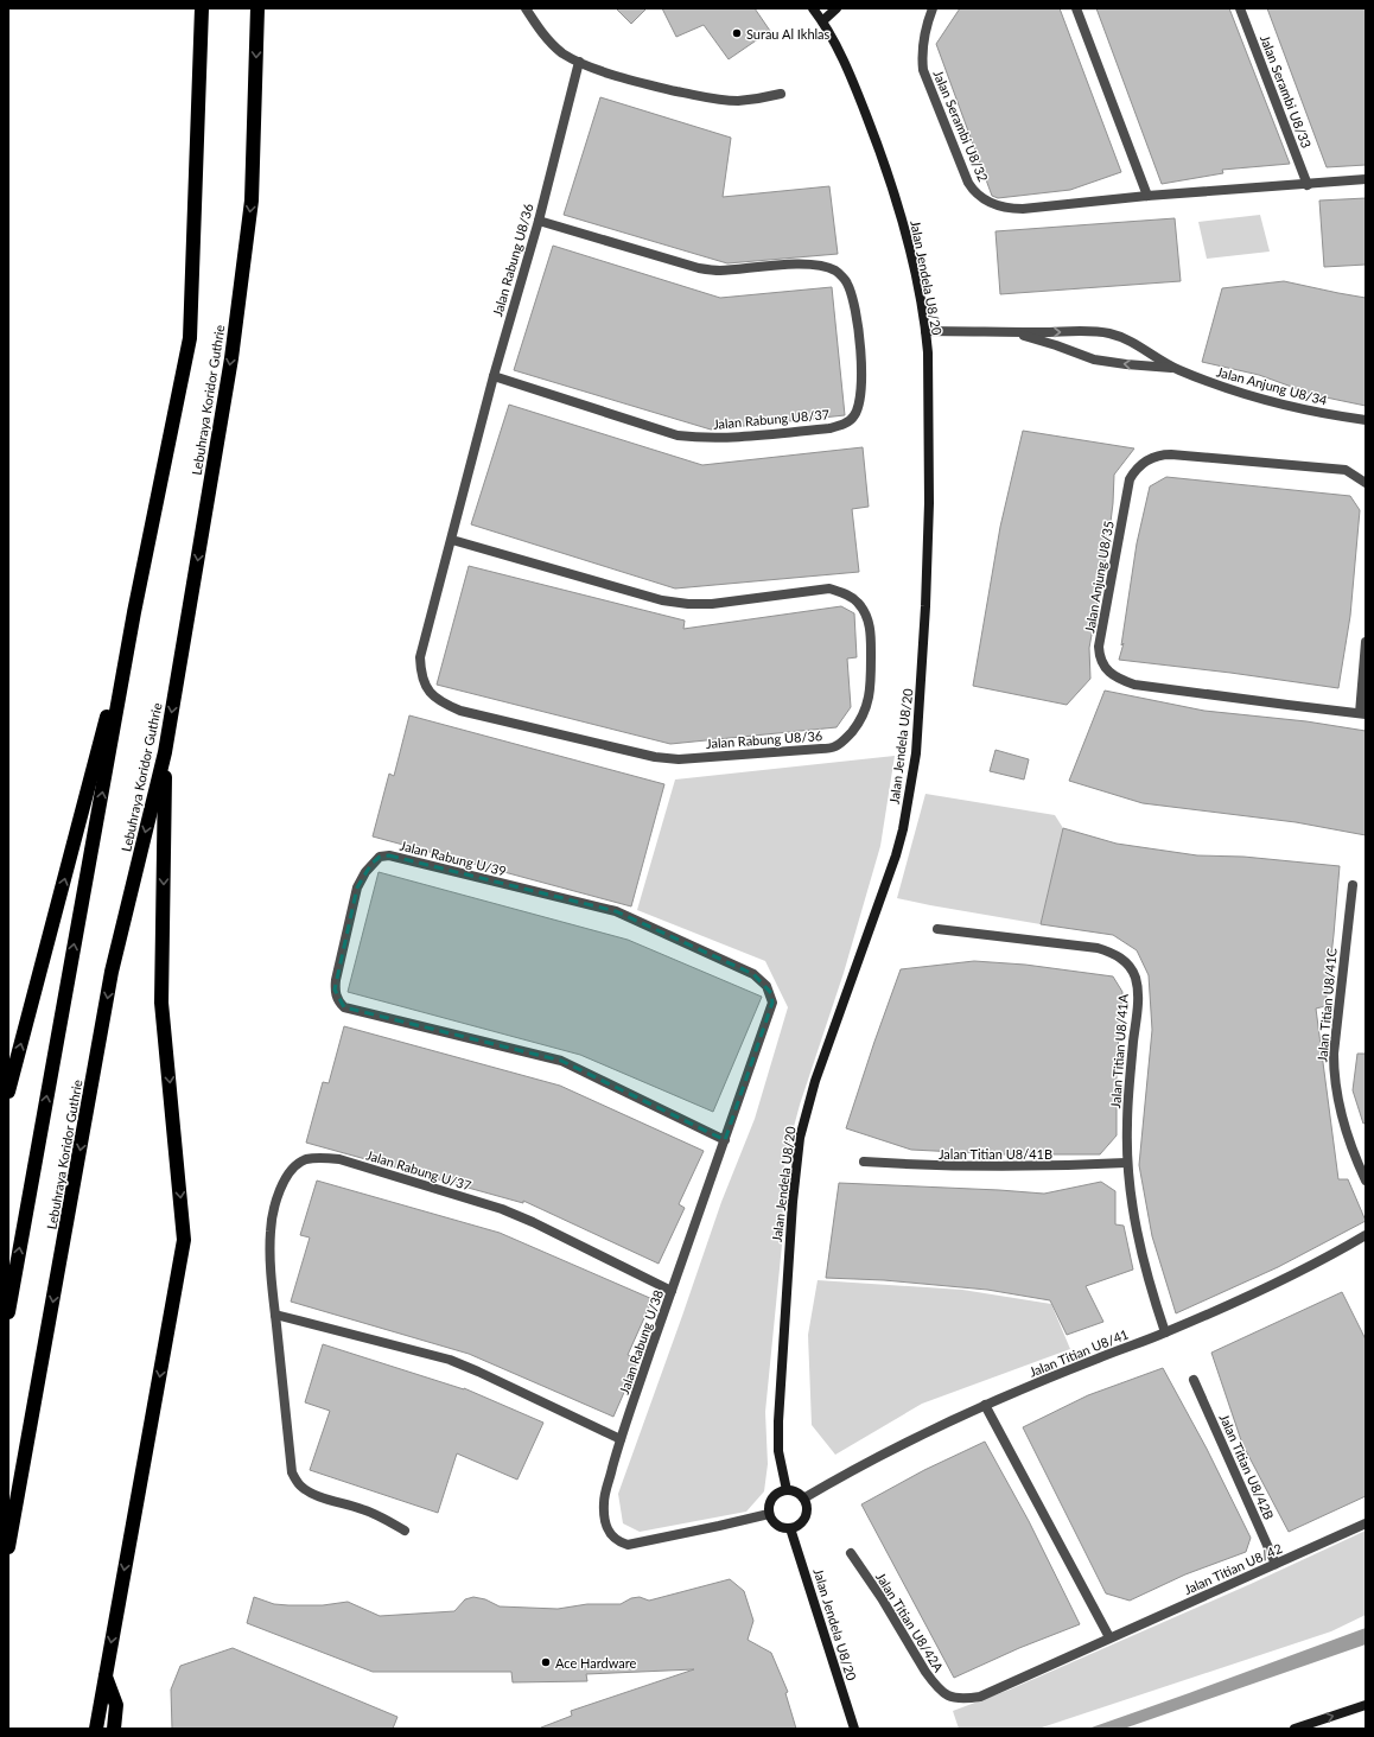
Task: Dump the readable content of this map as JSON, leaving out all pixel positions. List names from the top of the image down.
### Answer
{
  "streets": {
    "highway": ["Lebuhraya Koridor Guthrie"],
    "street": [
      "Jalan Serambi U8/33",
      "Jalan Serambi U8/32",
      "Jalan Rabung U8/36",
      "Jalan Jendela U8/20",
      "Jalan Anjung U8/34",
      "Jalan Rabung U8/37",
      "Jalan Anjung U8/35",
      "Jalan Rabung U/39",
      "Jalan Titian U8/41C",
      "Jalan Titian U8/41A",
      "Jalan Titian U8/41B",
      "Jalan Rabung U/37",
      "Jalan Rabung U/38",
      "Jalan Titian U8/41",
      "Jalan Titian U8/42B",
      "Jalan Titian U8/42",
      "Jalan Titian U8/42A"
    ]
  },
  "crossings": [
    ["Jalan Serambi U8/33", "Jalan Serambi U8/32"],
    ["Jalan Rabung U8/36", "Jalan Rabung U8/37"],
    ["Jalan Jendela U8/20", "Jalan Anjung U8/34"],
    ["Jalan Jendela U8/20", "Jalan Rabung U/38"],
    ["Jalan Jendela U8/20", "Jalan Titian U8/41"],
    ["Jalan Rabung U/39", "Jalan Rabung U/38"],
    ["Jalan Titian U8/41A", "Jalan Titian U8/41B"],
    ["Jalan Titian U8/41A", "Jalan Titian U8/41"],
    ["Jalan Rabung U/37", "Jalan Rabung U/38"],
    ["Jalan Rabung U/38", "Jalan Titian U8/41"],
    ["Jalan Titian U8/42B", "Jalan Titian U8/42"],
    ["Jalan Titian U8/42", "Jalan Titian U8/42A"]
  ],
  "places": ["Surau Al Ikhlas", "Ace Hardware"]
}
